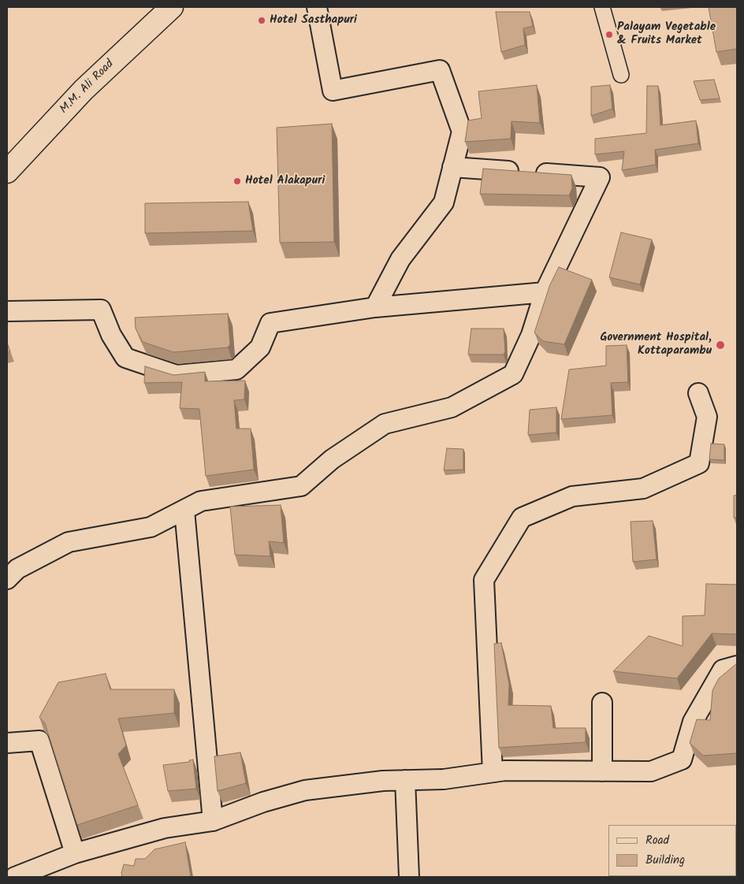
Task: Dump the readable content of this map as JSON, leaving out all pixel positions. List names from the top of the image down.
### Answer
{
  "streets": {
    "main road": ["M.M. Ali Road"]
  },
  "places": [
    "Hotel Sasthapuri",
    "Palayam Vegetable & Fruits Market",
    "Hotel Alakapuri",
    "Government Hospital, Kottaparambu"
  ],
  "legend": ["Road", "Building"]
}
